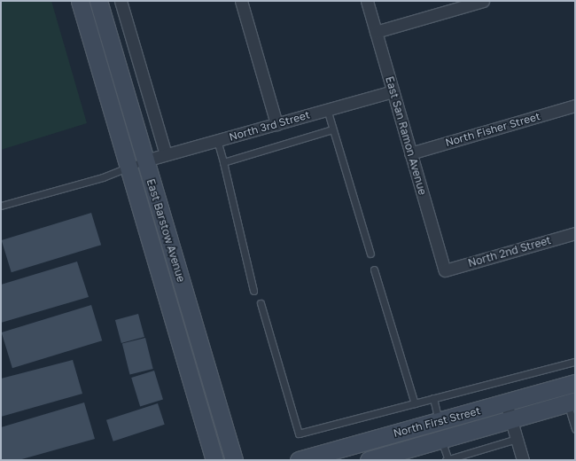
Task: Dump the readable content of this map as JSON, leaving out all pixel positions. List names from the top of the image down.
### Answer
{
  "streets": {
    "main road": ["East Barstow Avenue", "North First Street"],
    "street": [
      "North 3rd Street",
      "North Fisher Street",
      "East San Ramon Avenue",
      "North 2nd Street"
    ]
  },
  "crossings": [
    ["North 3rd Street", "East San Ramon Avenue"],
    ["North 3rd Street", "East Barstow Avenue"],
    ["North Fisher Street", "East San Ramon Avenue"],
    ["East San Ramon Avenue", "North 2nd Street"]
  ]
}
